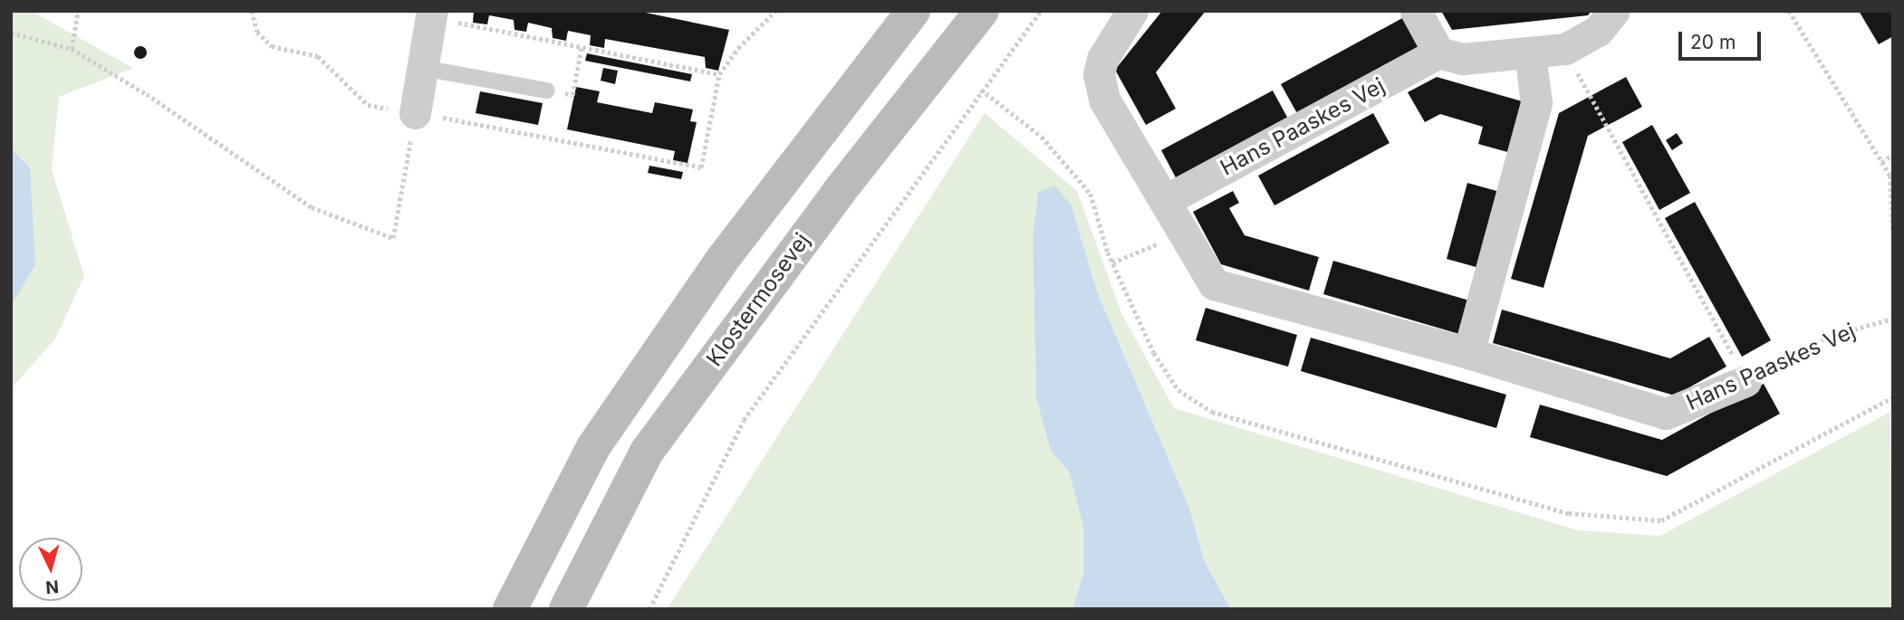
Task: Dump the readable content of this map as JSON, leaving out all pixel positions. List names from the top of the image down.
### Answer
{
  "streets": {
    "main road": ["Klostermosevej"],
    "street": ["Hans Paaskes Vej"]
  },
  "scale_bar": "20 m",
  "north": "bottom"
}
